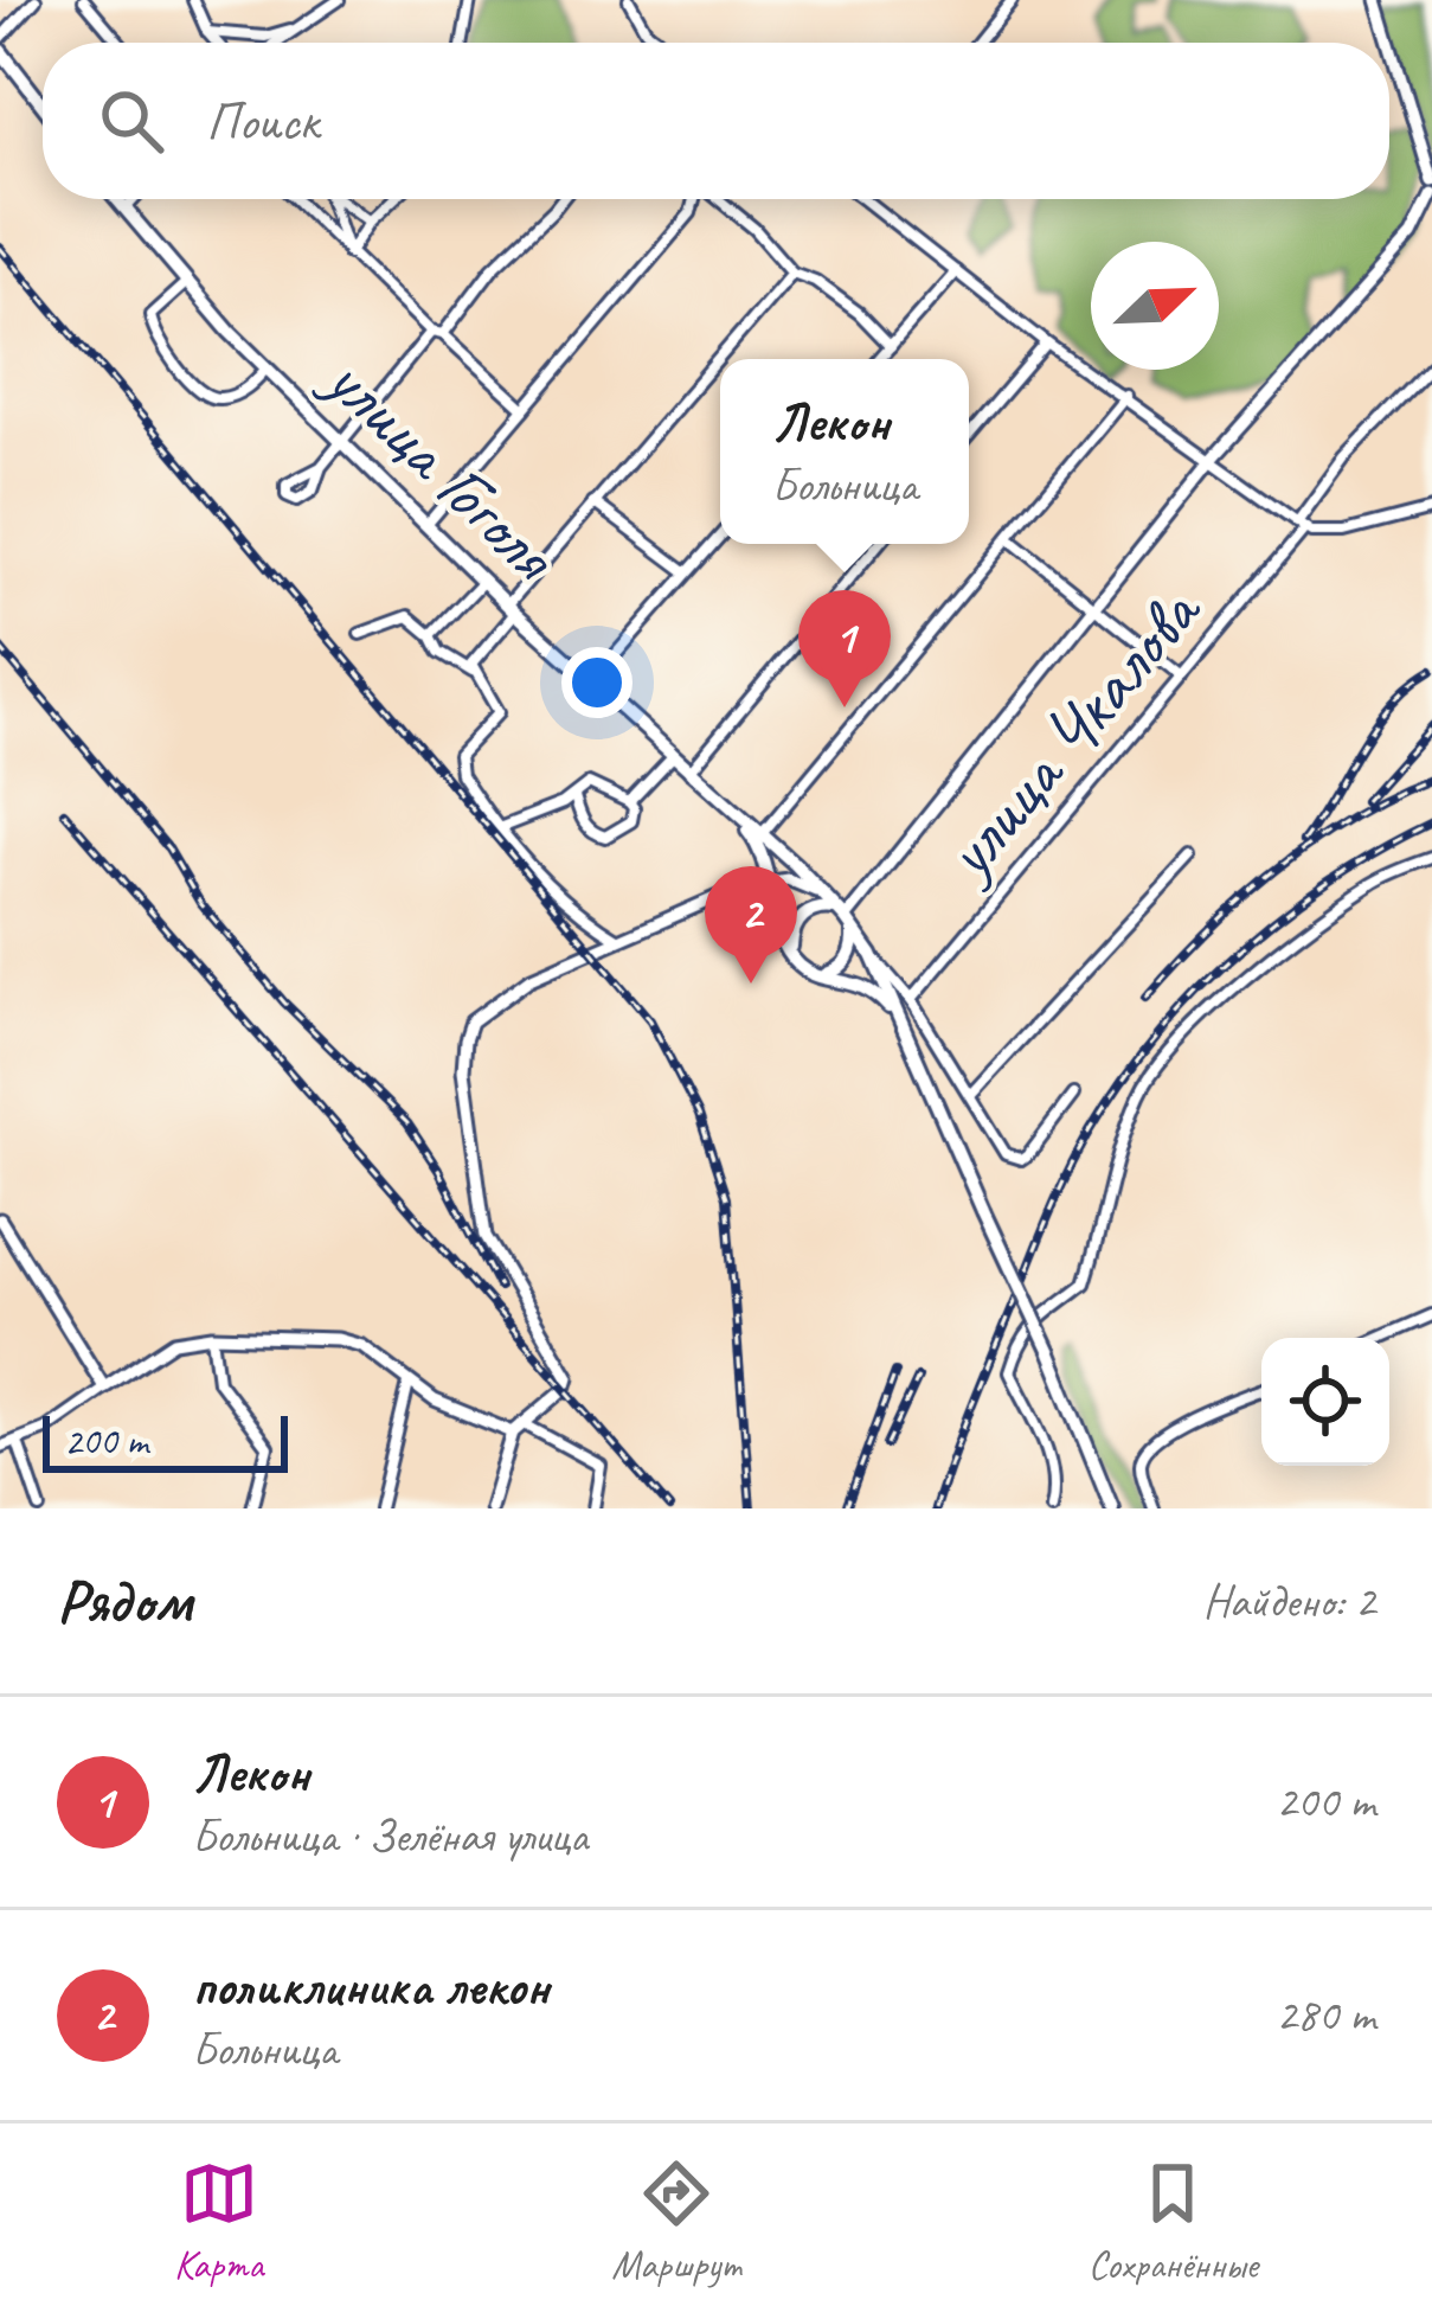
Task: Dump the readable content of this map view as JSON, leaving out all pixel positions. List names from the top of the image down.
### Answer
{
  "streets": {
    "main road": ["улица Гоголя"],
    "street": ["улица Чкалова"]
  },
  "scale_bar": "200 m",
  "north": "top right",
  "page": {
    "search": "Поиск",
    "popup": ["Лекон", "Больница"],
    "pins": ["1", "2"],
    "scale": "200 m",
    "heading": ["Рядом", "Найдено: 2"],
    "list": [
      {
        "mark": "1",
        "name": "Лекон",
        "note": "Больница · Зелёная улица",
        "value": "200 m"
      },
      {
        "mark": "2",
        "name": "поликлиника лекон",
        "note": "Больница",
        "value": "280 m"
      }
    ],
    "nav": ["Карта", "Маршрут", "Сохранённые"]
  }
}
